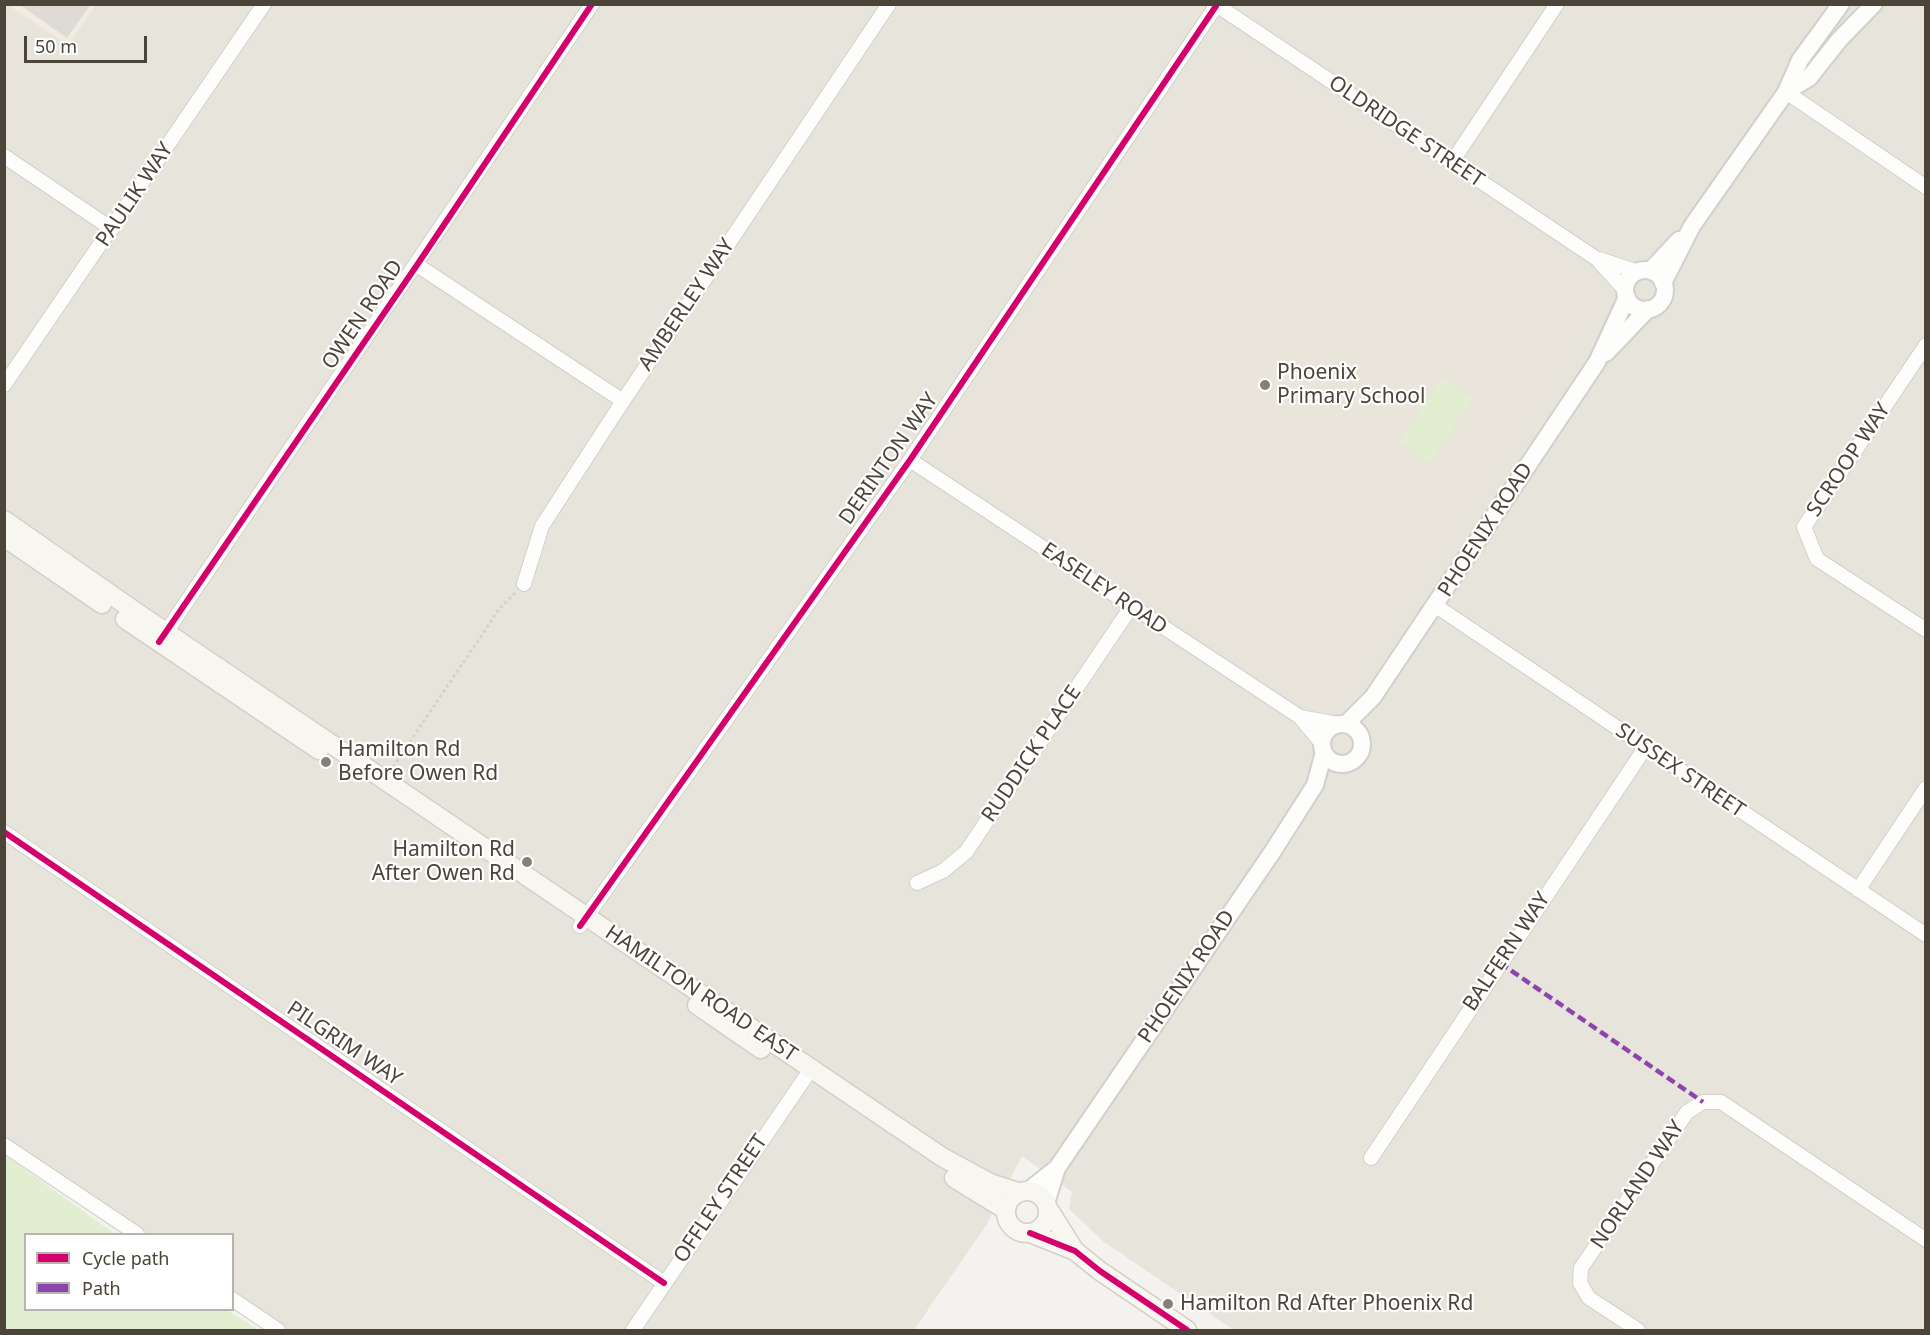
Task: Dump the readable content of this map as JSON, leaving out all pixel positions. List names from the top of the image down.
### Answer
{
  "streets": {
    "main road": ["HAMILTON ROAD EAST"],
    "street": [
      "OLDRIDGE STREET",
      "PAULIK WAY",
      "AMBERLEY WAY",
      "OWEN ROAD",
      "DERINTON WAY",
      "SCROOP WAY",
      "PHOENIX ROAD",
      "EASELEY ROAD",
      "RUDDICK PLACE",
      "SUSSEX STREET",
      "BALFERN WAY",
      "PILGRIM WAY",
      "NORLAND WAY",
      "OFFLEY STREET"
    ]
  },
  "crossings": [
    ["OLDRIDGE STREET", "DERINTON WAY"],
    ["OLDRIDGE STREET", "PHOENIX ROAD"],
    ["OWEN ROAD", "HAMILTON ROAD EAST"],
    ["DERINTON WAY", "EASELEY ROAD"],
    ["DERINTON WAY", "HAMILTON ROAD EAST"],
    ["PHOENIX ROAD", "EASELEY ROAD"],
    ["PHOENIX ROAD", "SUSSEX STREET"],
    ["PHOENIX ROAD", "HAMILTON ROAD EAST"],
    ["EASELEY ROAD", "RUDDICK PLACE"],
    ["SUSSEX STREET", "BALFERN WAY"],
    ["HAMILTON ROAD EAST", "OFFLEY STREET"],
    ["PILGRIM WAY", "OFFLEY STREET"]
  ],
  "places": [
    "Phoenix Primary School",
    "Hamilton Rd Before Owen Rd",
    "Hamilton Rd After Owen Rd",
    "Hamilton Rd After Phoenix Rd"
  ],
  "legend": ["Cycle path", "Path"],
  "scale_bar": "50 m"
}
